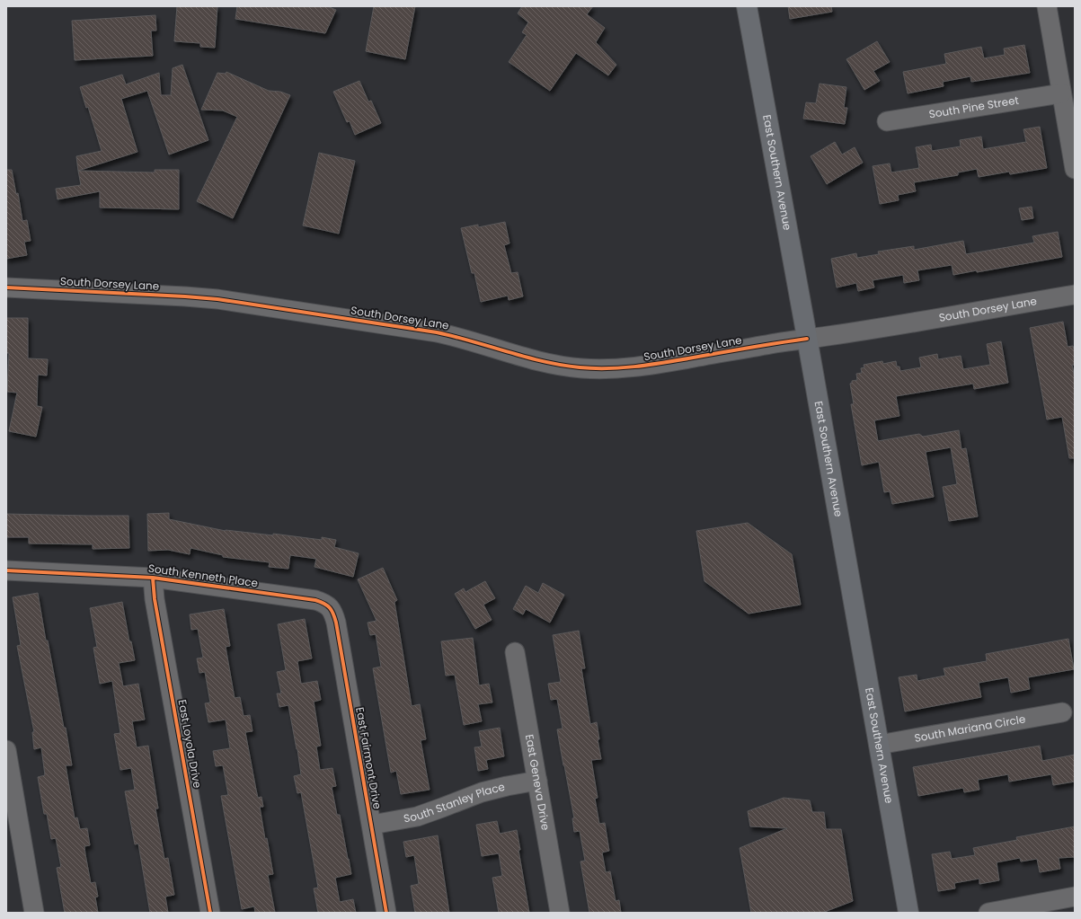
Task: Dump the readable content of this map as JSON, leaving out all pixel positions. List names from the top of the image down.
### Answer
{
  "streets": {
    "main road": ["East Southern Avenue"],
    "street": [
      "South Pine Street",
      "South Dorsey Lane",
      "South Kenneth Place",
      "South Mariana Circle",
      "East Loyola Drive",
      "East Fairmont Drive",
      "East Geneva Drive",
      "South Stanley Place"
    ]
  },
  "crossings": [
    ["East Southern Avenue", "South Dorsey Lane"],
    ["East Southern Avenue", "South Mariana Circle"],
    ["South Kenneth Place", "East Loyola Drive"],
    ["South Kenneth Place", "East Fairmont Drive"],
    ["East Fairmont Drive", "South Stanley Place"],
    ["East Geneva Drive", "South Stanley Place"]
  ]
}
